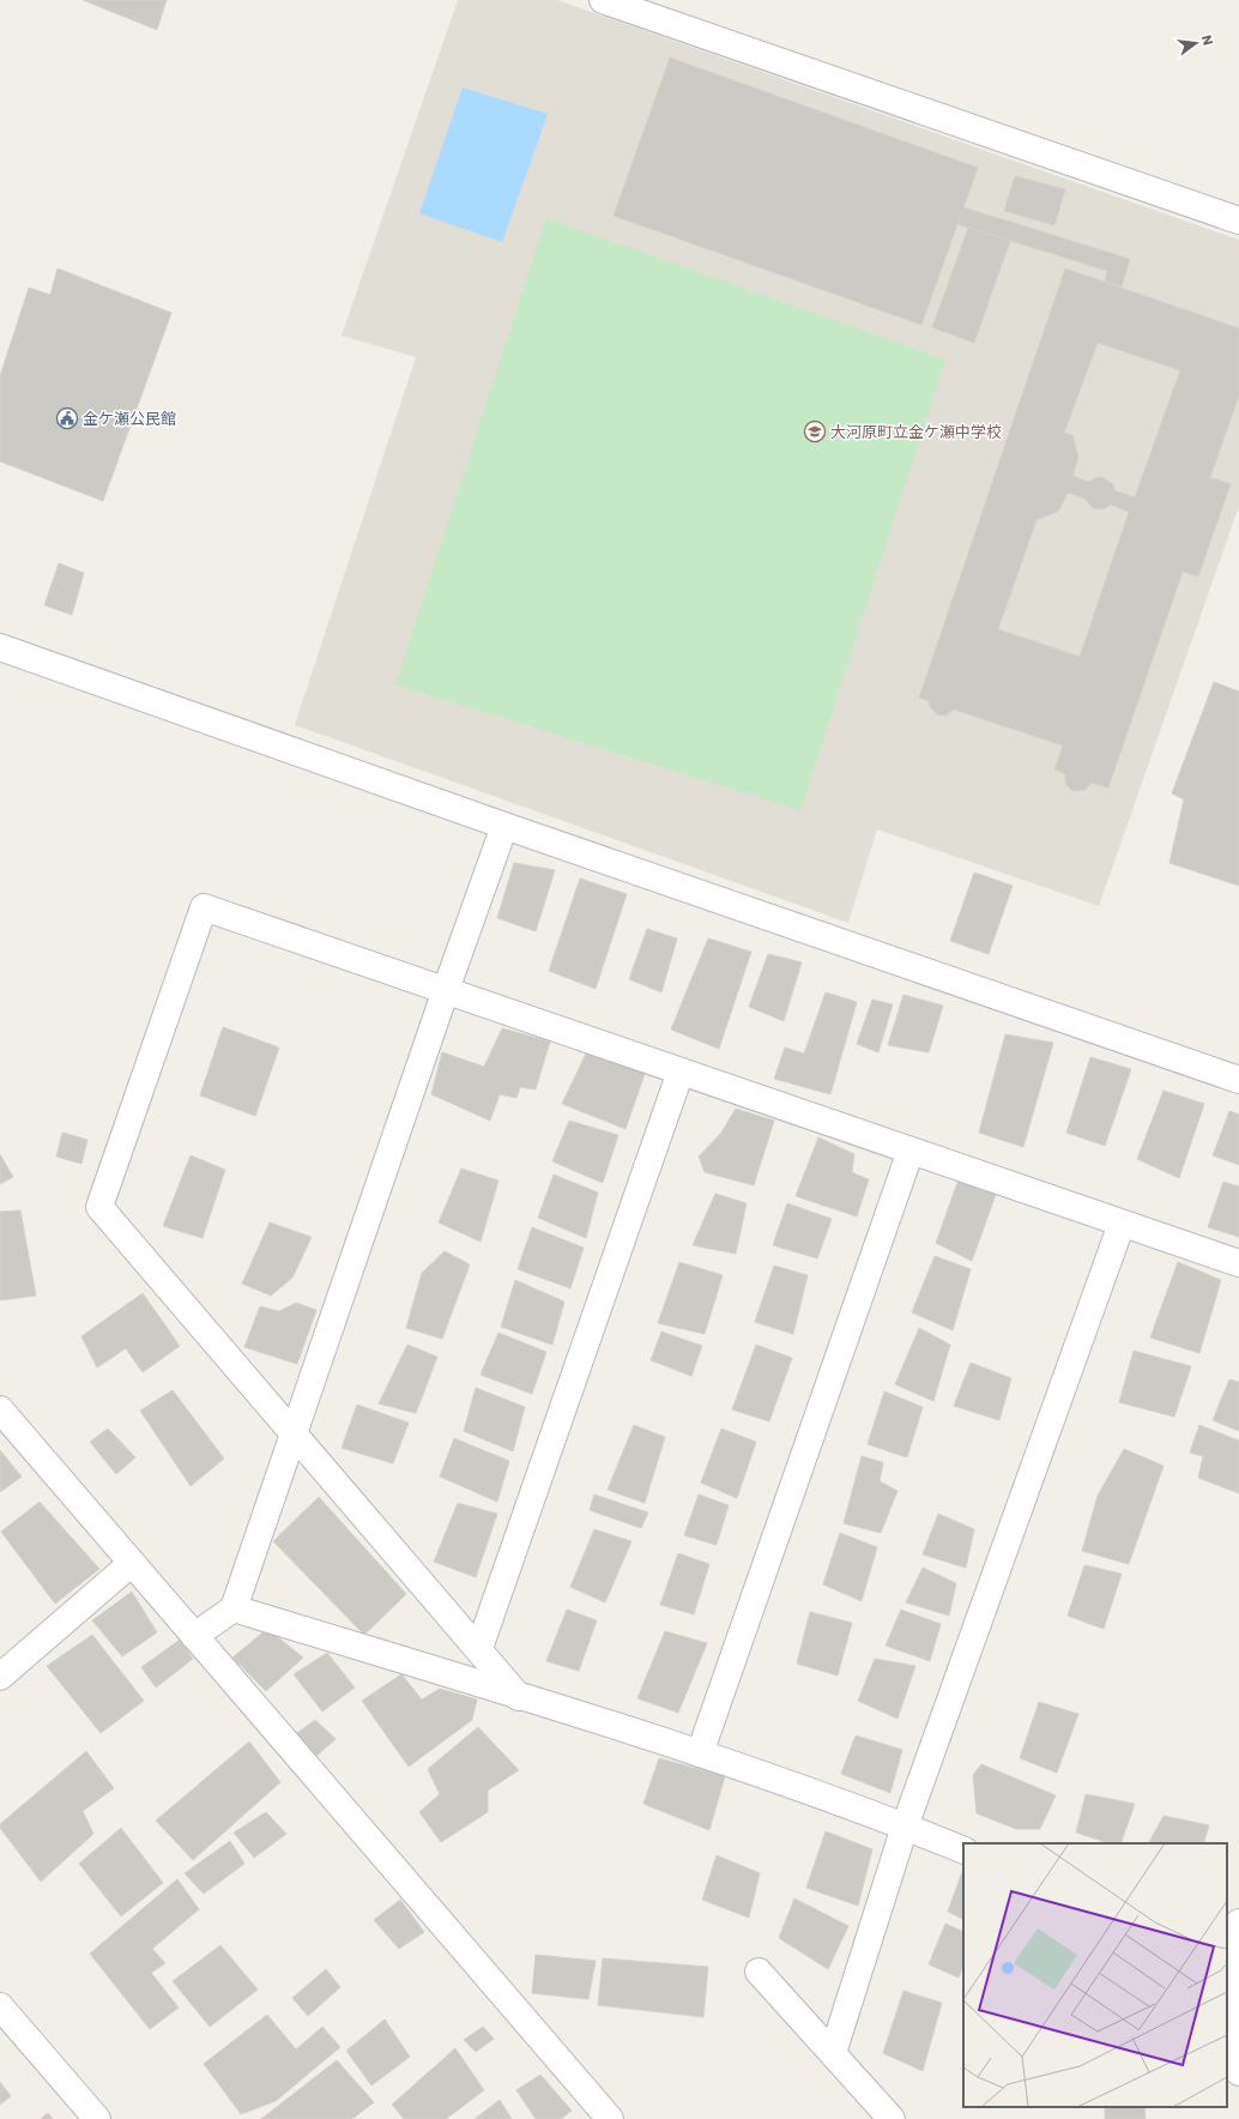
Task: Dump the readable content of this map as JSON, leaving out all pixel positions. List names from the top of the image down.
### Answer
{
  "places": {
    "public building": ["金ケ瀬公民館"],
    "school or university": ["大河原町立金ケ瀬中学校"]
  },
  "north": "right"
}
